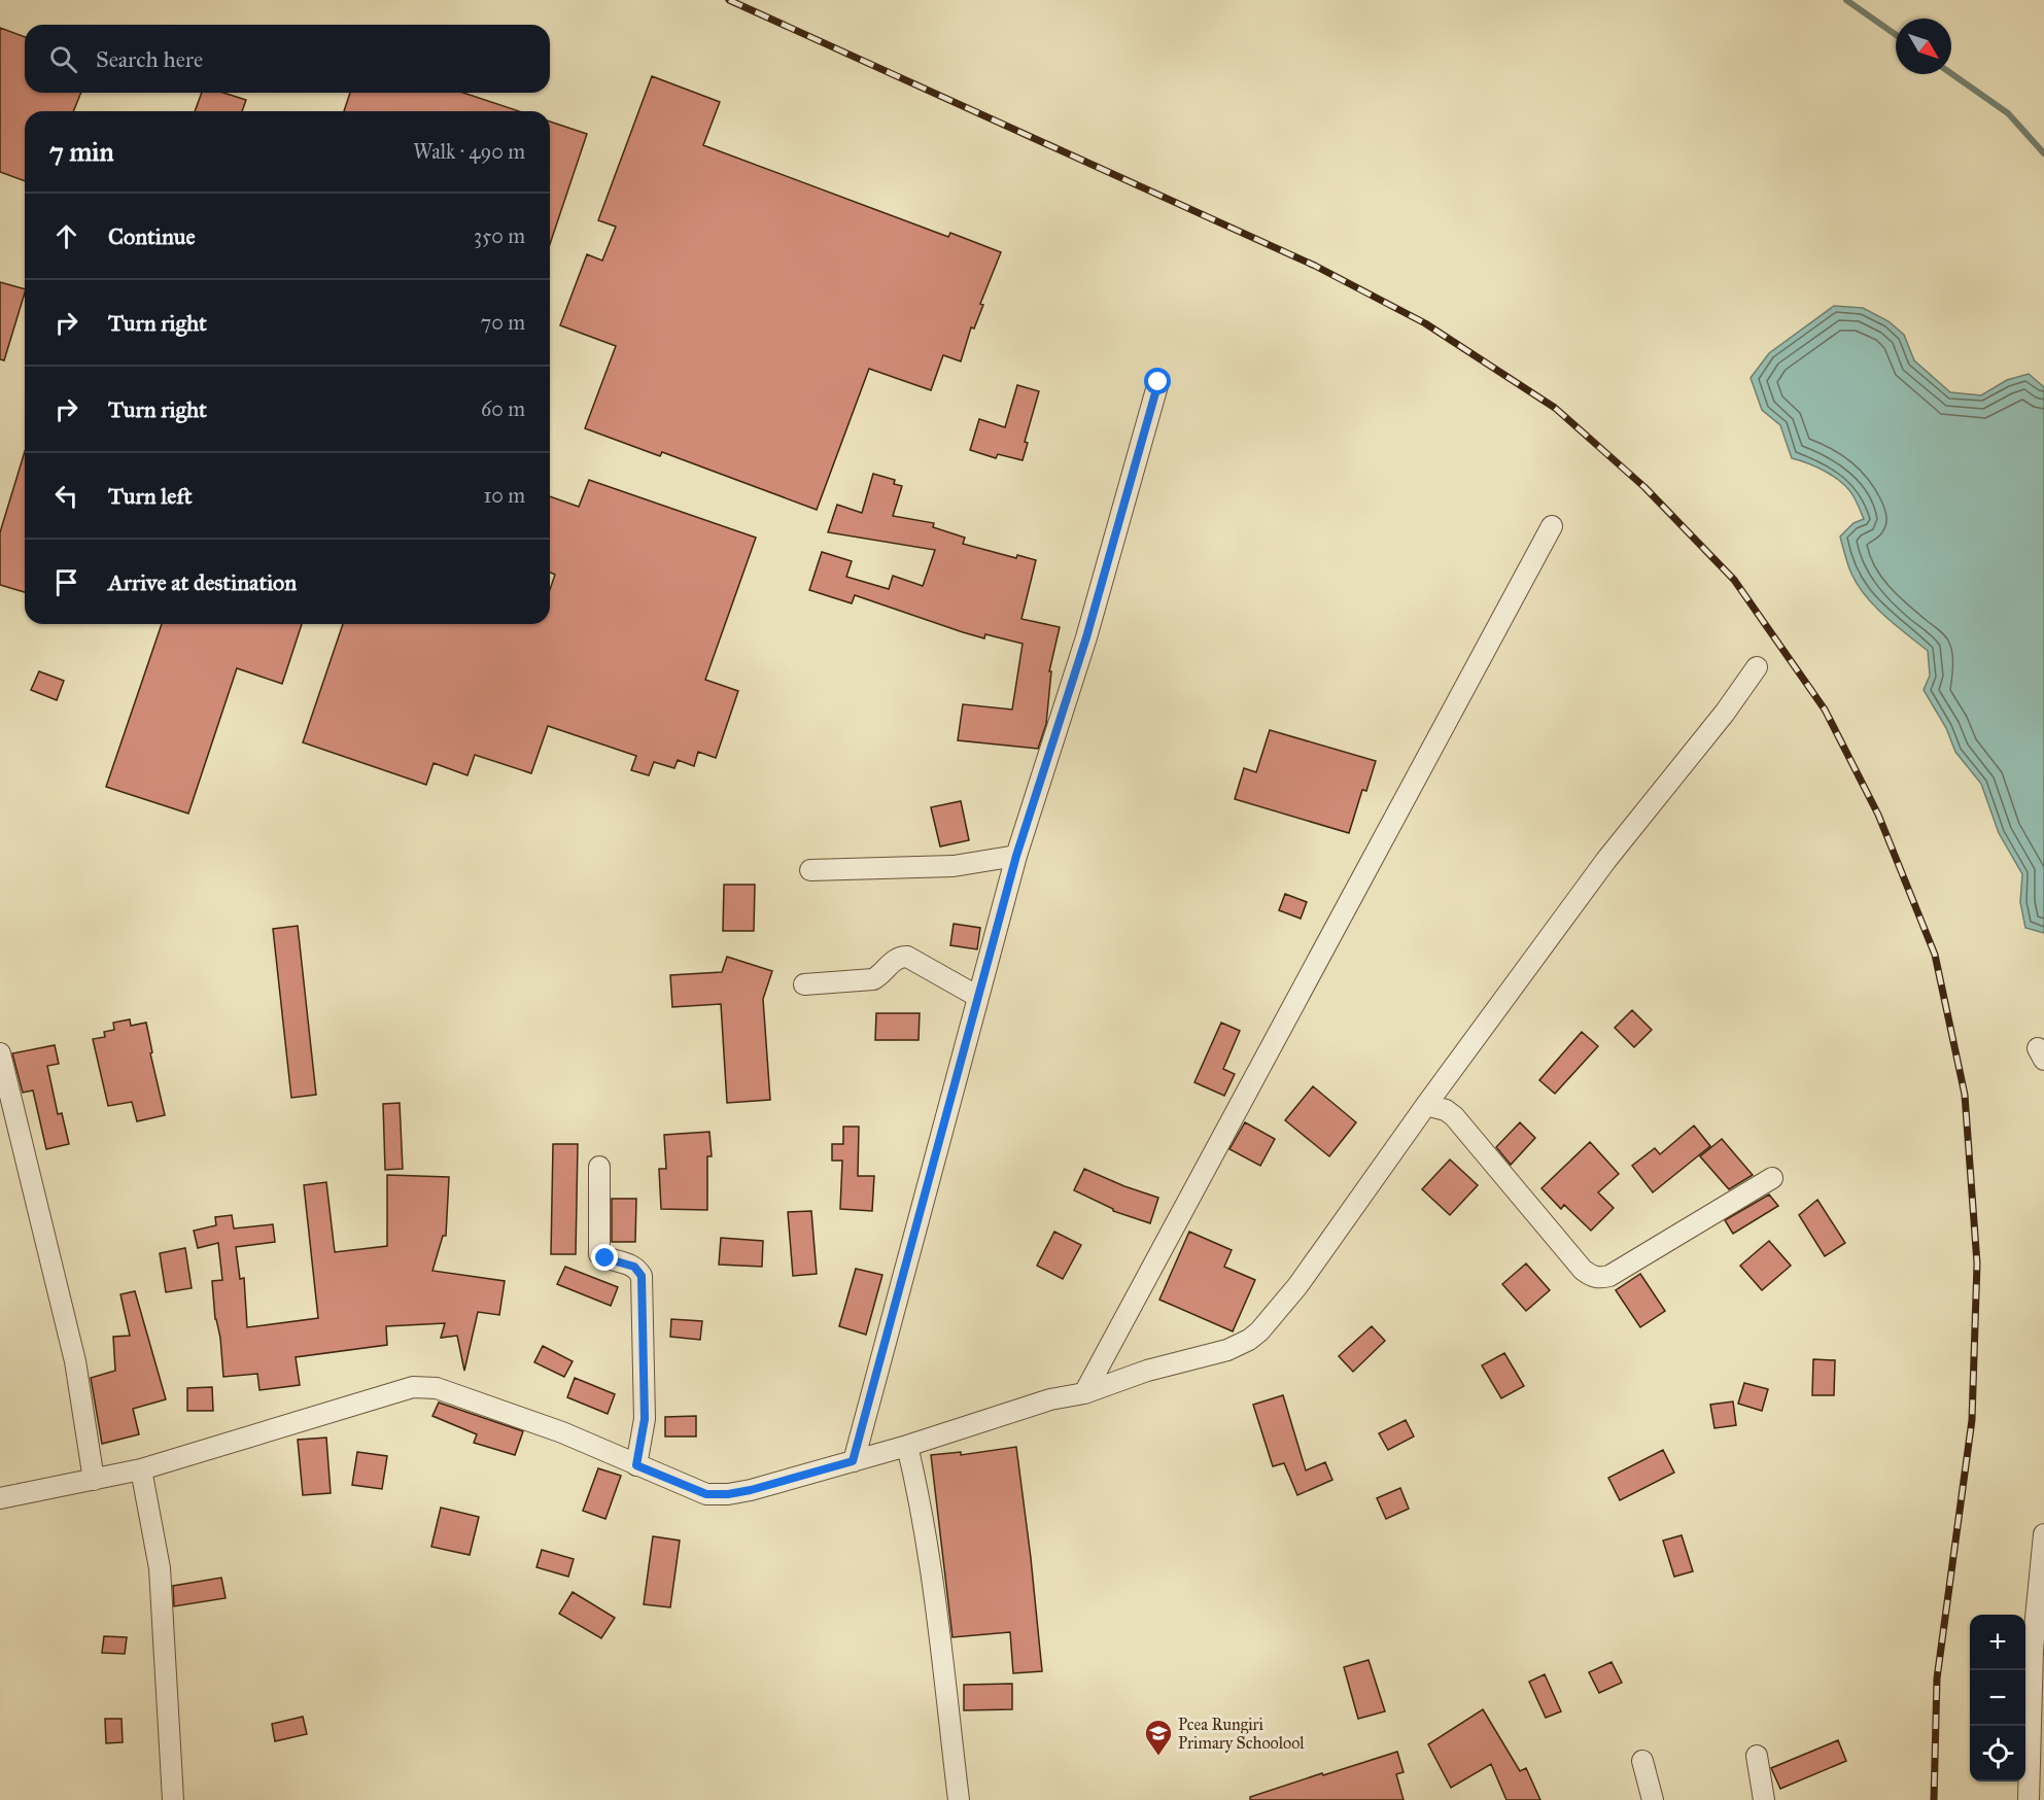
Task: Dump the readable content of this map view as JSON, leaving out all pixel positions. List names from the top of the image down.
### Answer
{
  "places": {
    "school or university": ["Pcea Rungiri Primary Schoolool"]
  },
  "north": "bottom right",
  "page": {
    "search": "Search here",
    "heading": ["7 min", "Walk · 490 m"],
    "list": [
      ["Continue", "350 m"],
      ["Turn right", "70 m"],
      ["Turn right", "60 m"],
      ["Turn left", "10 m"],
      "Arrive at destination"
    ],
    "map_buttons": ["+", "−"]
  }
}
